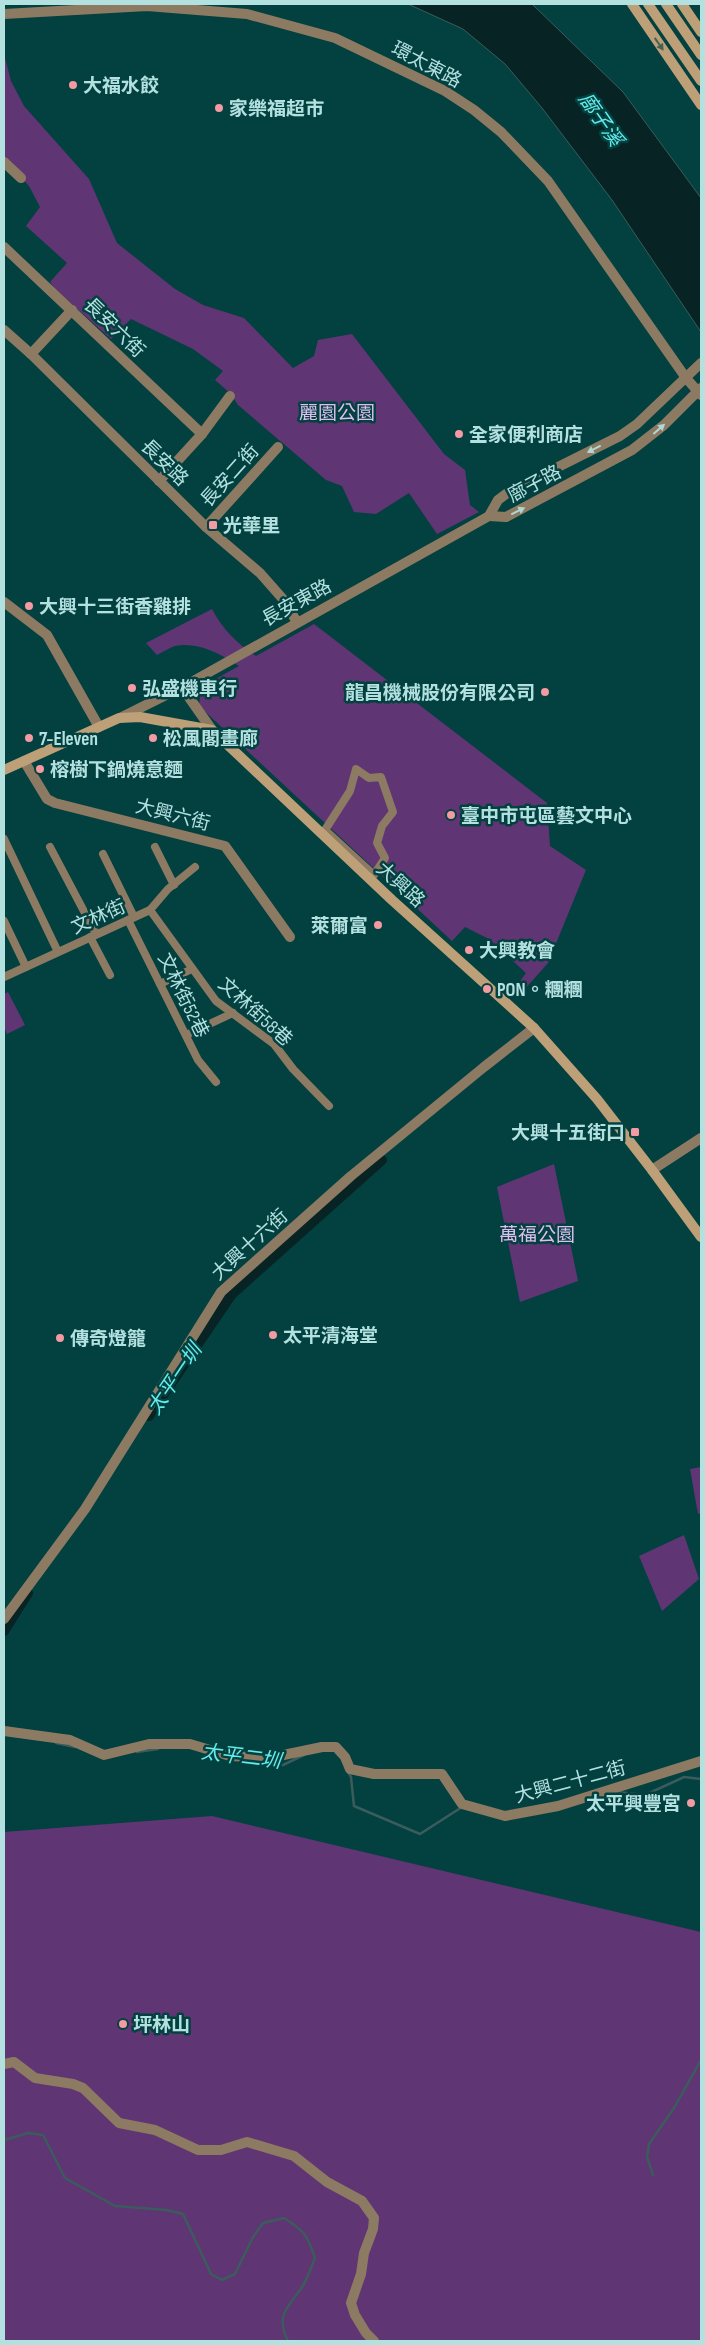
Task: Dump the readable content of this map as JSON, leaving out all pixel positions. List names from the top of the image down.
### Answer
{
  "streets": {
    "main road": ["大興路"],
    "street": [
      "環太東路",
      "長安六街",
      "長安路",
      "長安二街",
      "廍子路",
      "長安東路",
      "大興六街",
      "文林街",
      "文林街52巷",
      "文林街58巷",
      "大興十六街",
      "大興二十二街"
    ]
  },
  "crossings": [
    ["環太東路", "廍子路"],
    ["長安路", "長安二街"],
    ["長安路", "長安東路"],
    ["廍子路", "長安東路"],
    ["大興路", "大興十六街"],
    ["文林街", "文林街52巷"],
    ["文林街", "文林街58巷"]
  ],
  "water": ["廍子溪", "太平一圳", "太平二圳"],
  "parks": ["麗園公園", "萬福公園"],
  "places": {
    "other": [
      "大福水餃",
      "家樂福超市",
      "全家便利商店",
      "大興十三街香雞排",
      "弘盛機車行",
      "龍昌機械股份有限公司",
      "7-Eleven",
      "松風閣畫廊",
      "榕樹下鍋燒意麵",
      "臺中市屯區藝文中心",
      "萊爾富",
      "大興教會",
      "PON。糰糰",
      "太平清海堂",
      "傳奇燈籠",
      "太平興豐宮",
      "坪林山"
    ],
    "transit": ["光華里", "大興十五街口"]
  }
}
